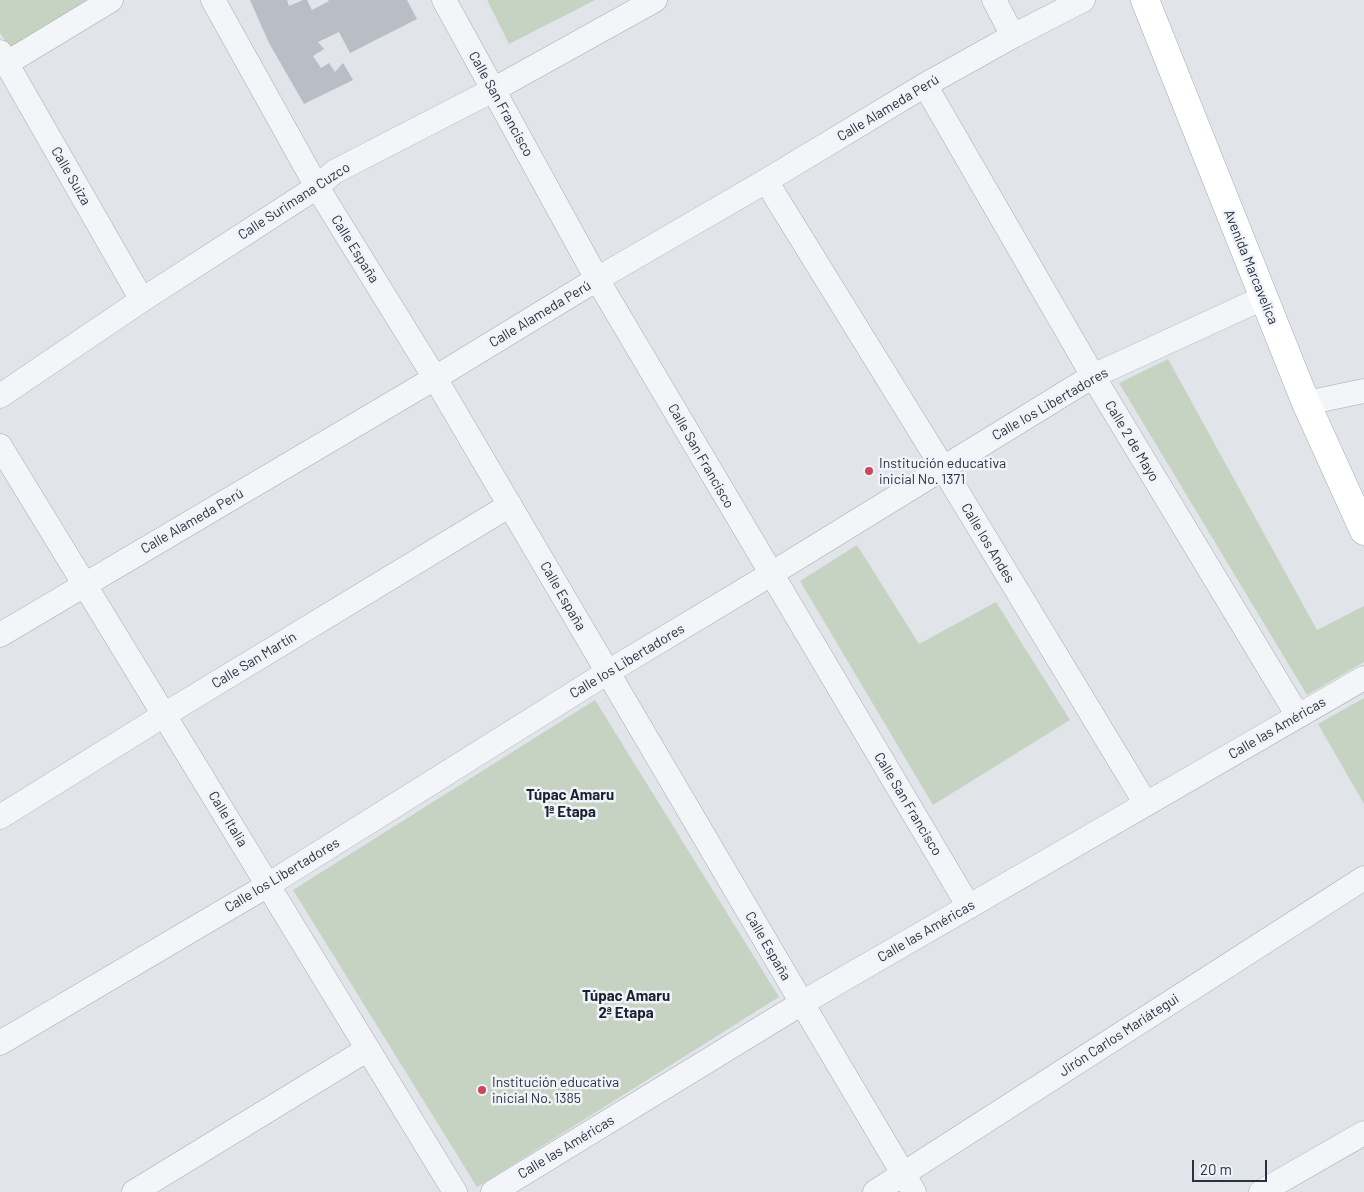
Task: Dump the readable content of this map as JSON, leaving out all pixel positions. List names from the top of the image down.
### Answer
{
  "streets": {
    "street": [
      "Calle San Francisco",
      "Calle Alameda Perú",
      "Calle Suiza",
      "Calle Surimana Cuzco",
      "Calle España",
      "Avenida Marcavelica",
      "Calle los Libertadores",
      "Calle 2 de Mayo",
      "Calle los Andes",
      "Calle San Martín",
      "Calle las Américas",
      "Calle Italia",
      "Jirón Carlos Mariátegui"
    ]
  },
  "crossings": [
    ["Calle San Francisco", "Calle Alameda Perú"],
    ["Calle San Francisco", "Calle Surimana Cuzco"],
    ["Calle San Francisco", "Calle los Libertadores"],
    ["Calle San Francisco", "Calle las Américas"],
    ["Calle Alameda Perú", "Calle España"],
    ["Calle Alameda Perú", "Calle 2 de Mayo"],
    ["Calle Alameda Perú", "Calle los Andes"],
    ["Calle Alameda Perú", "Calle Italia"],
    ["Calle Suiza", "Calle Surimana Cuzco"],
    ["Calle Surimana Cuzco", "Calle España"],
    ["Calle España", "Calle los Libertadores"],
    ["Calle España", "Calle San Martín"],
    ["Calle España", "Calle las Américas"],
    ["Calle España", "Jirón Carlos Mariátegui"],
    ["Avenida Marcavelica", "Calle los Libertadores"],
    ["Calle los Libertadores", "Calle 2 de Mayo"],
    ["Calle los Libertadores", "Calle los Andes"],
    ["Calle los Libertadores", "Calle Italia"],
    ["Calle 2 de Mayo", "Calle las Américas"],
    ["Calle los Andes", "Calle las Américas"],
    ["Calle San Martín", "Calle Italia"]
  ],
  "districts": ["Túpac Amaru 1ª Etapa", "Túpac Amaru 2ª Etapa"],
  "places": ["Institución educativa inicial No. 1371", "Institución educativa inicial No. 1385"],
  "scale_bar": "20 m"
}
